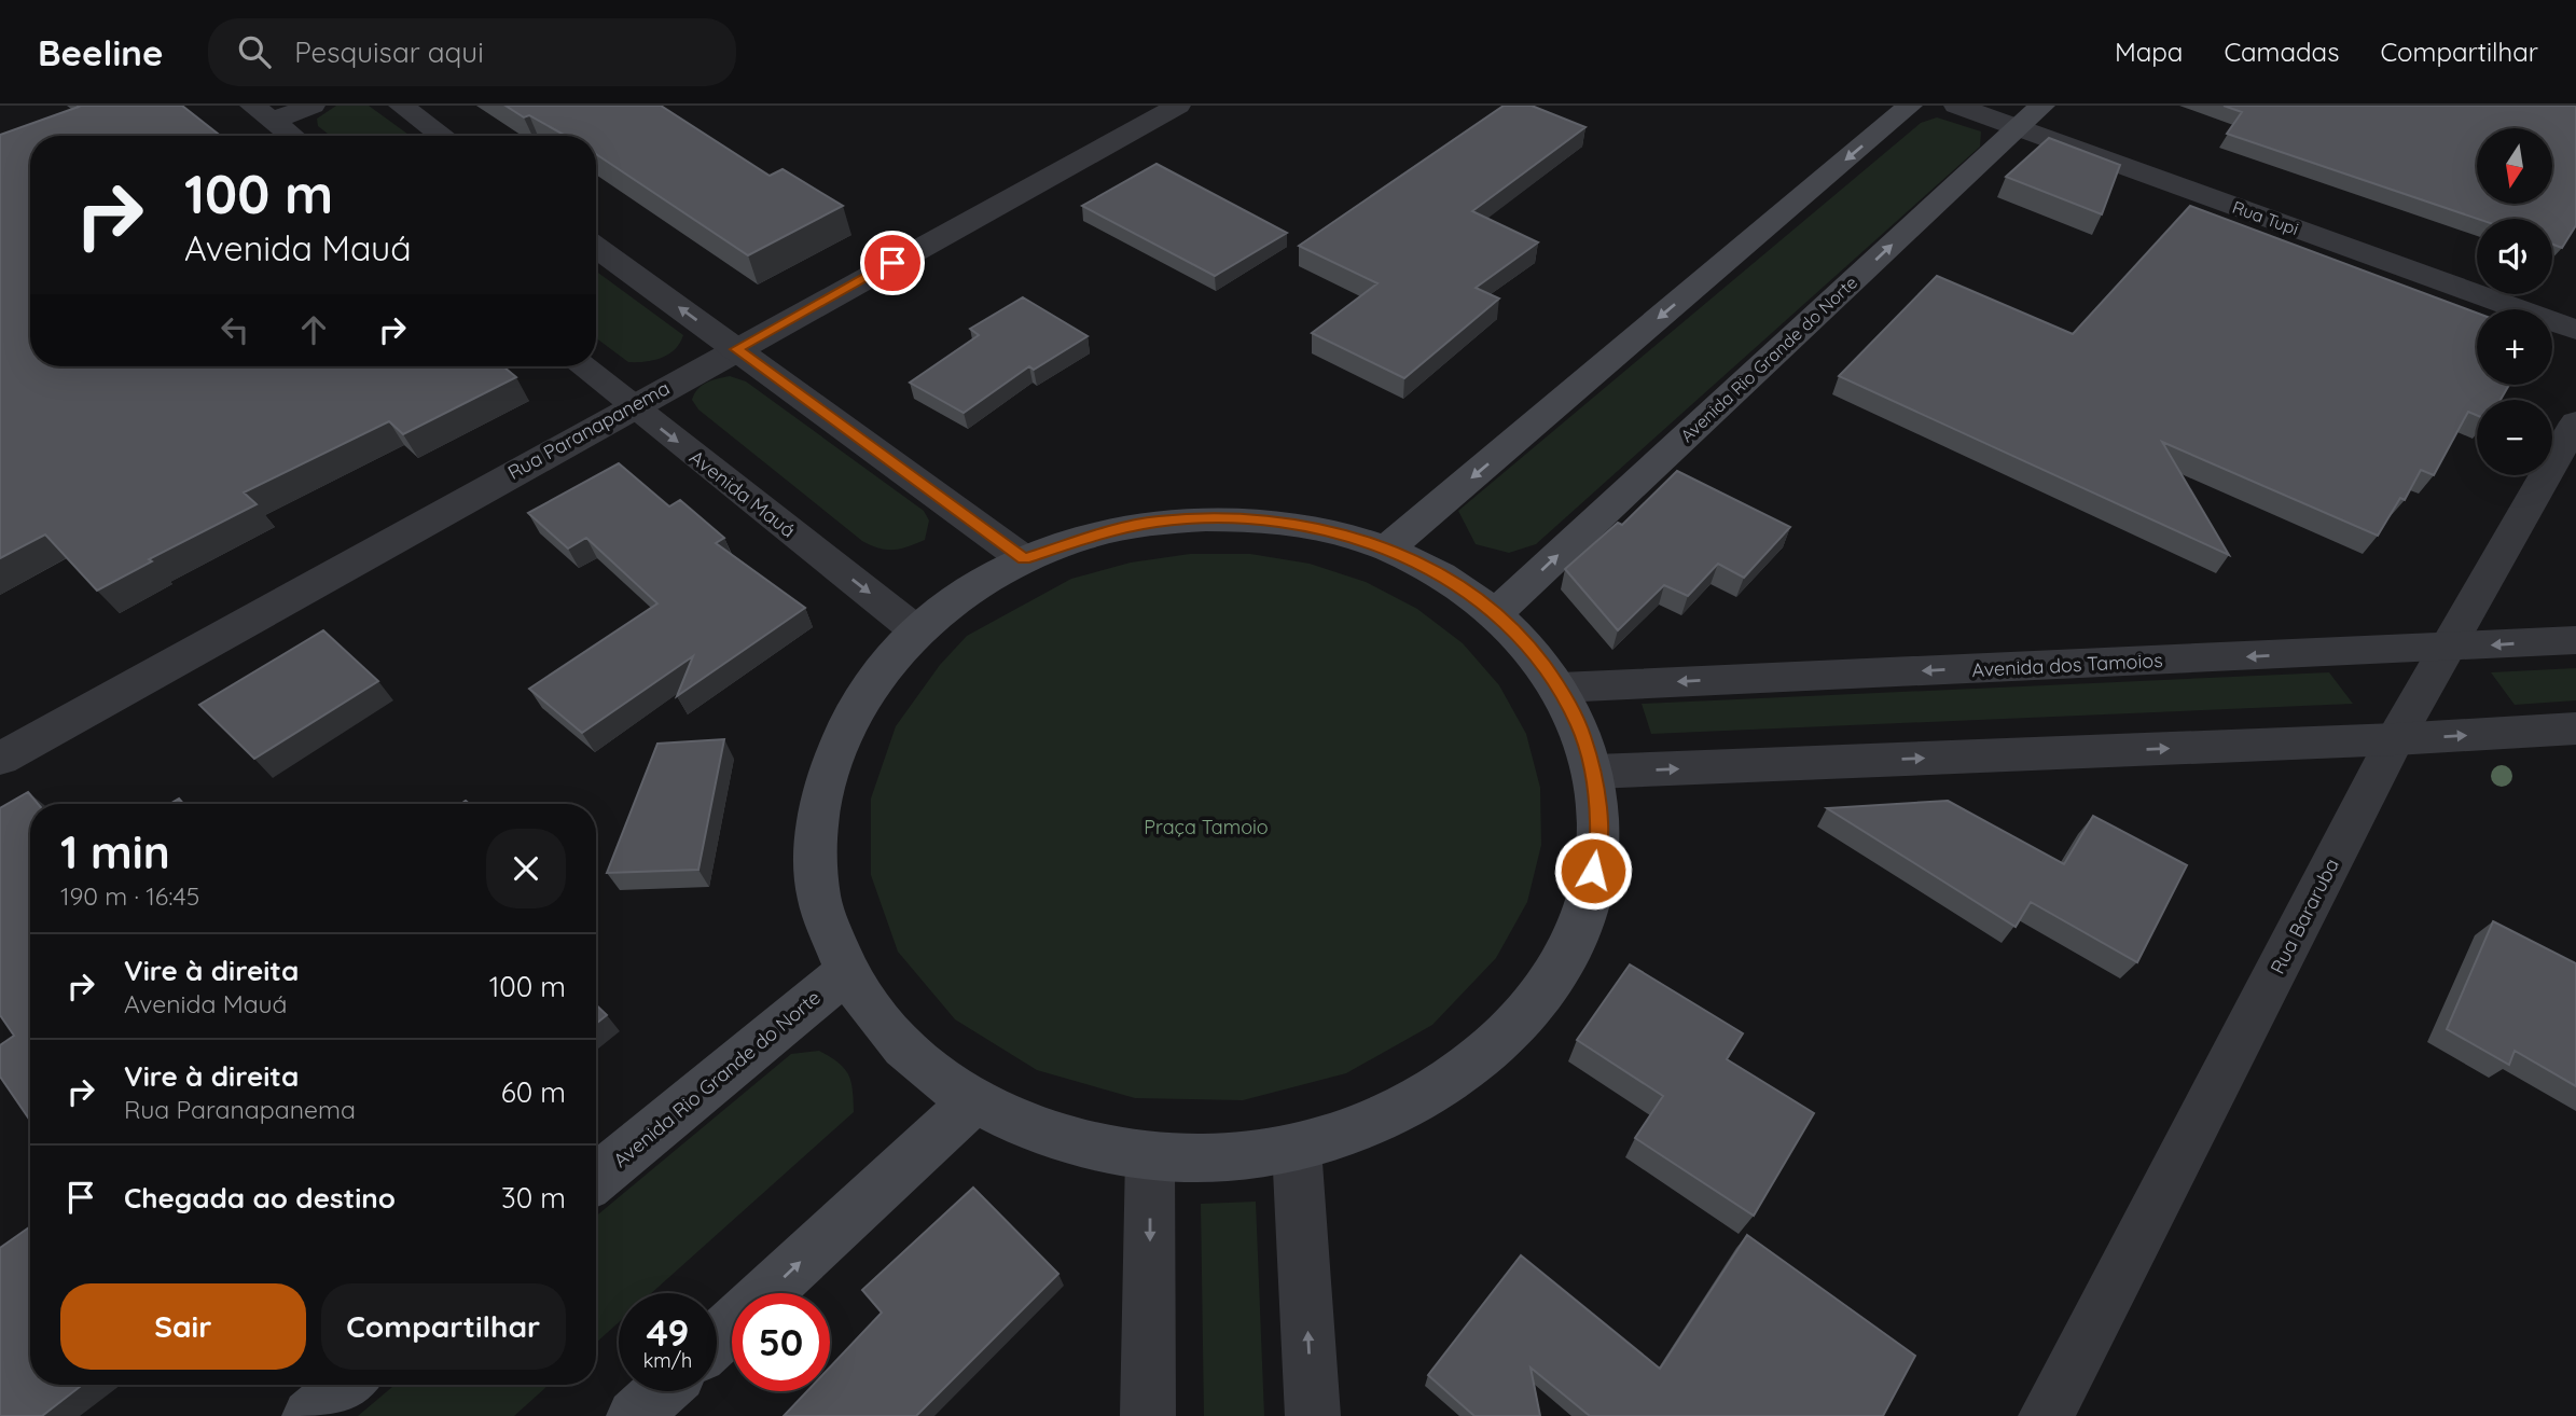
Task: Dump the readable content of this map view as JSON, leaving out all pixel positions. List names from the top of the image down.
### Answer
{
  "streets": {
    "main road": ["Avenida Rio Grande do Norte"],
    "street": [
      "Rua Tupi",
      "Rua Paranapanema",
      "Avenida Mauá",
      "Avenida dos Tamoios",
      "Rua Bararuba"
    ]
  },
  "crossings": [
    ["Rua Tupi", "Avenida Rio Grande do Norte"],
    ["Rua Paranapanema", "Avenida Mauá"],
    ["Avenida dos Tamoios", "Rua Bararuba"]
  ],
  "parks": ["Praça Tamoio"],
  "north": "bottom",
  "page": {
    "header": "Beeline",
    "search": "Pesquisar aqui",
    "nav": ["Mapa", "Camadas", "Compartilhar"],
    "map_buttons": ["+", "−"],
    "turn": ["100 m", "Avenida Mauá"],
    "heading": ["1 min", "190 m · 16:45"],
    "list": [
      {
        "name": "Vire à direita",
        "note": "Avenida Mauá",
        "value": "100 m"
      },
      {
        "name": "Vire à direita",
        "note": "Rua Paranapanema",
        "value": "60 m"
      },
      {
        "name": "Chegada ao destino",
        "value": "30 m"
      }
    ],
    "buttons": ["Sair", "Compartilhar"],
    "speed": "49 km/h",
    "limit": "50"
  }
}
